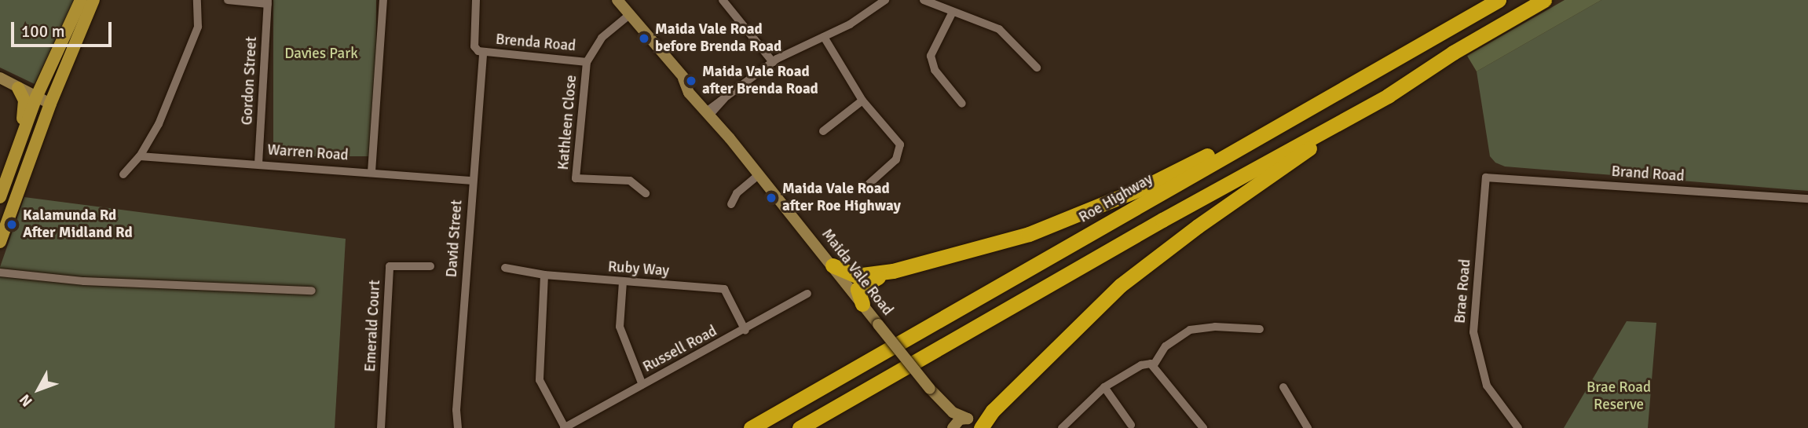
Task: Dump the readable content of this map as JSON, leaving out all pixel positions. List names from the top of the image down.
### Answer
{
  "streets": {
    "highway": ["Roe Highway"],
    "main road": ["Maida Vale Road"],
    "street": [
      "Brenda Road",
      "Gordon Street",
      "Kathleen Close",
      "Warren Road",
      "Brand Road",
      "David Street",
      "Ruby Way",
      "Brae Road",
      "Emerald Court",
      "Russell Road"
    ]
  },
  "crossings": [
    ["Brenda Road", "Kathleen Close"],
    ["Brenda Road", "David Street"],
    ["Brenda Road", "Maida Vale Road"],
    ["Gordon Street", "Warren Road"],
    ["Warren Road", "David Street"],
    ["Brand Road", "Brae Road"],
    ["Ruby Way", "Russell Road"]
  ],
  "parks": ["Davies Park", "Brae Road Reserve"],
  "places": [
    "Maida Vale Road before Brenda Road",
    "Maida Vale Road after Brenda Road",
    "Maida Vale Road after Roe Highway",
    "Kalamunda Rd After Midland Rd"
  ],
  "scale_bar": "100 m",
  "north": "bottom left"
}
